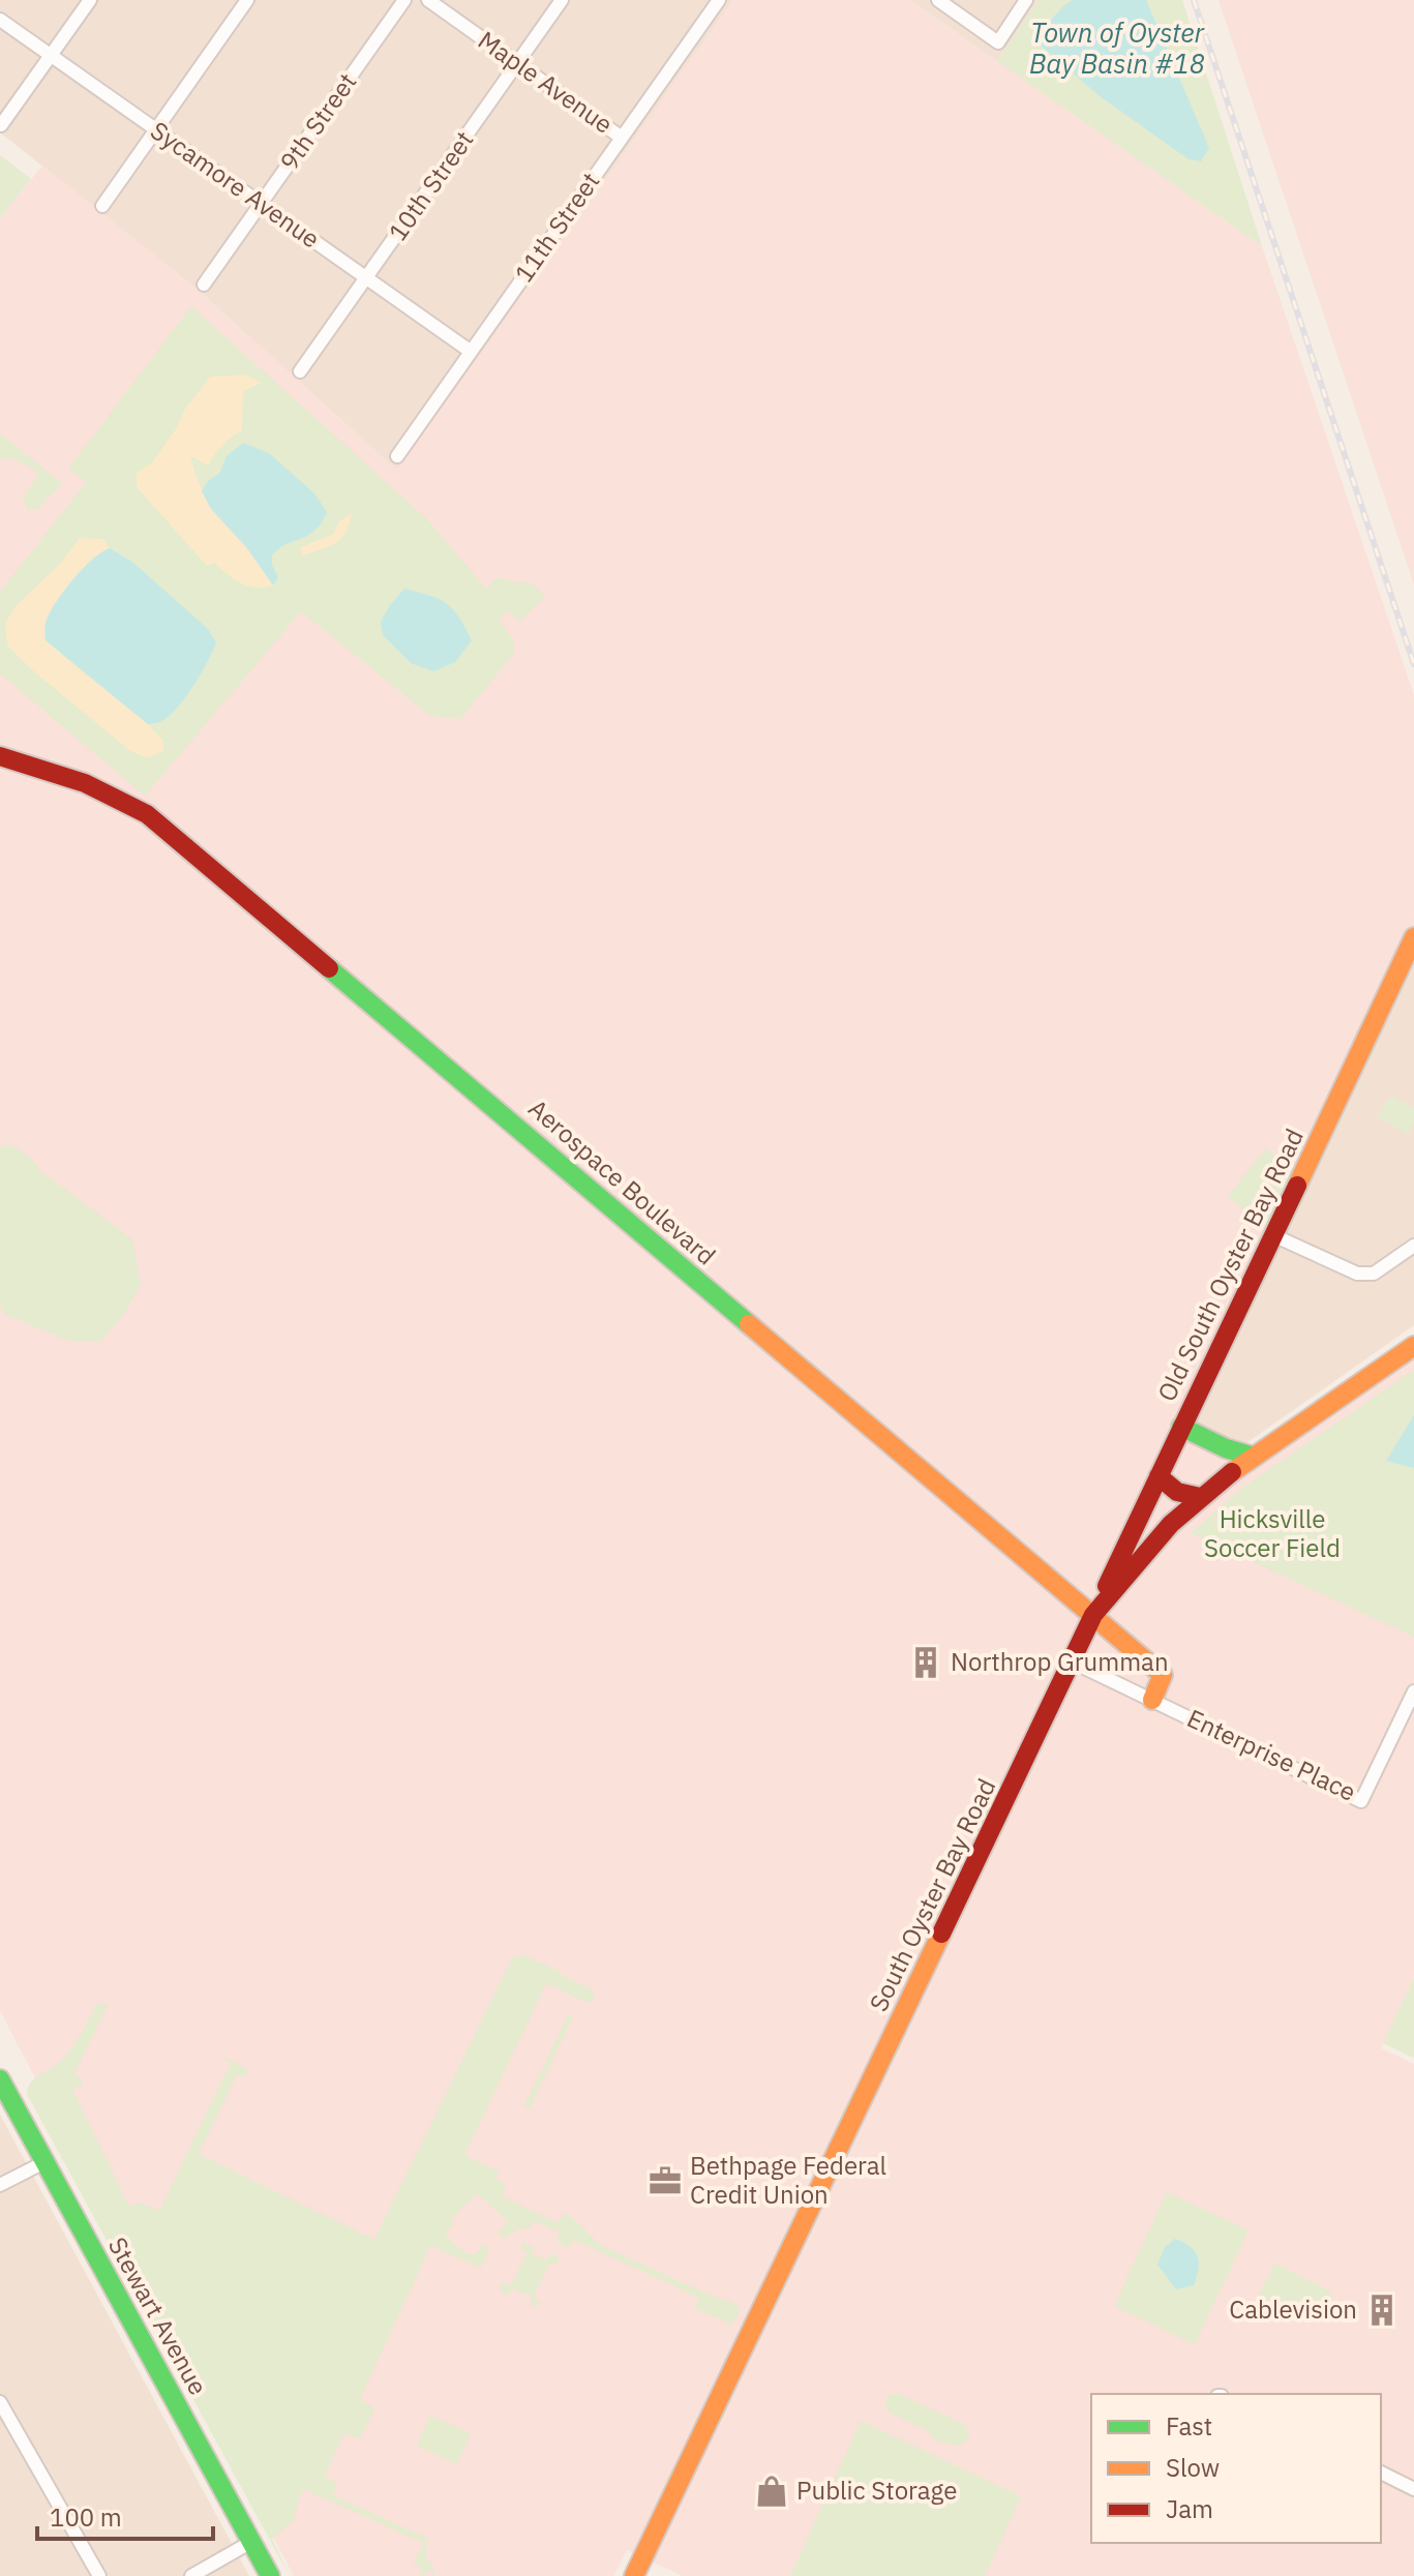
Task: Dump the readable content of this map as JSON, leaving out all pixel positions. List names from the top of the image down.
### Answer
{
  "streets": {
    "street": [
      "Maple Avenue",
      "9th Street",
      "Sycamore Avenue",
      "10th Street",
      "11th Street",
      "Aerospace Boulevard",
      "Old South Oyster Bay Road",
      "Enterprise Place",
      "South Oyster Bay Road",
      "Stewart Avenue"
    ]
  },
  "crossings": [
    ["Maple Avenue", "10th Street"],
    ["Maple Avenue", "11th Street"],
    ["9th Street", "Sycamore Avenue"],
    ["Sycamore Avenue", "10th Street"],
    ["Sycamore Avenue", "11th Street"],
    ["Aerospace Boulevard", "Old South Oyster Bay Road"],
    ["Aerospace Boulevard", "Enterprise Place"],
    ["Aerospace Boulevard", "South Oyster Bay Road"],
    ["Old South Oyster Bay Road", "South Oyster Bay Road"],
    ["Enterprise Place", "South Oyster Bay Road"]
  ],
  "water": ["Town of Oyster Bay Basin #18"],
  "parks": ["Hicksville Soccer Field"],
  "places": {
    "building": ["Northrop Grumman", "Cablevision"],
    "office": ["Bethpage Federal Credit Union"],
    "shop": ["Public Storage"]
  },
  "legend": ["Fast", "Slow", "Jam"],
  "scale_bar": "100 m"
}
